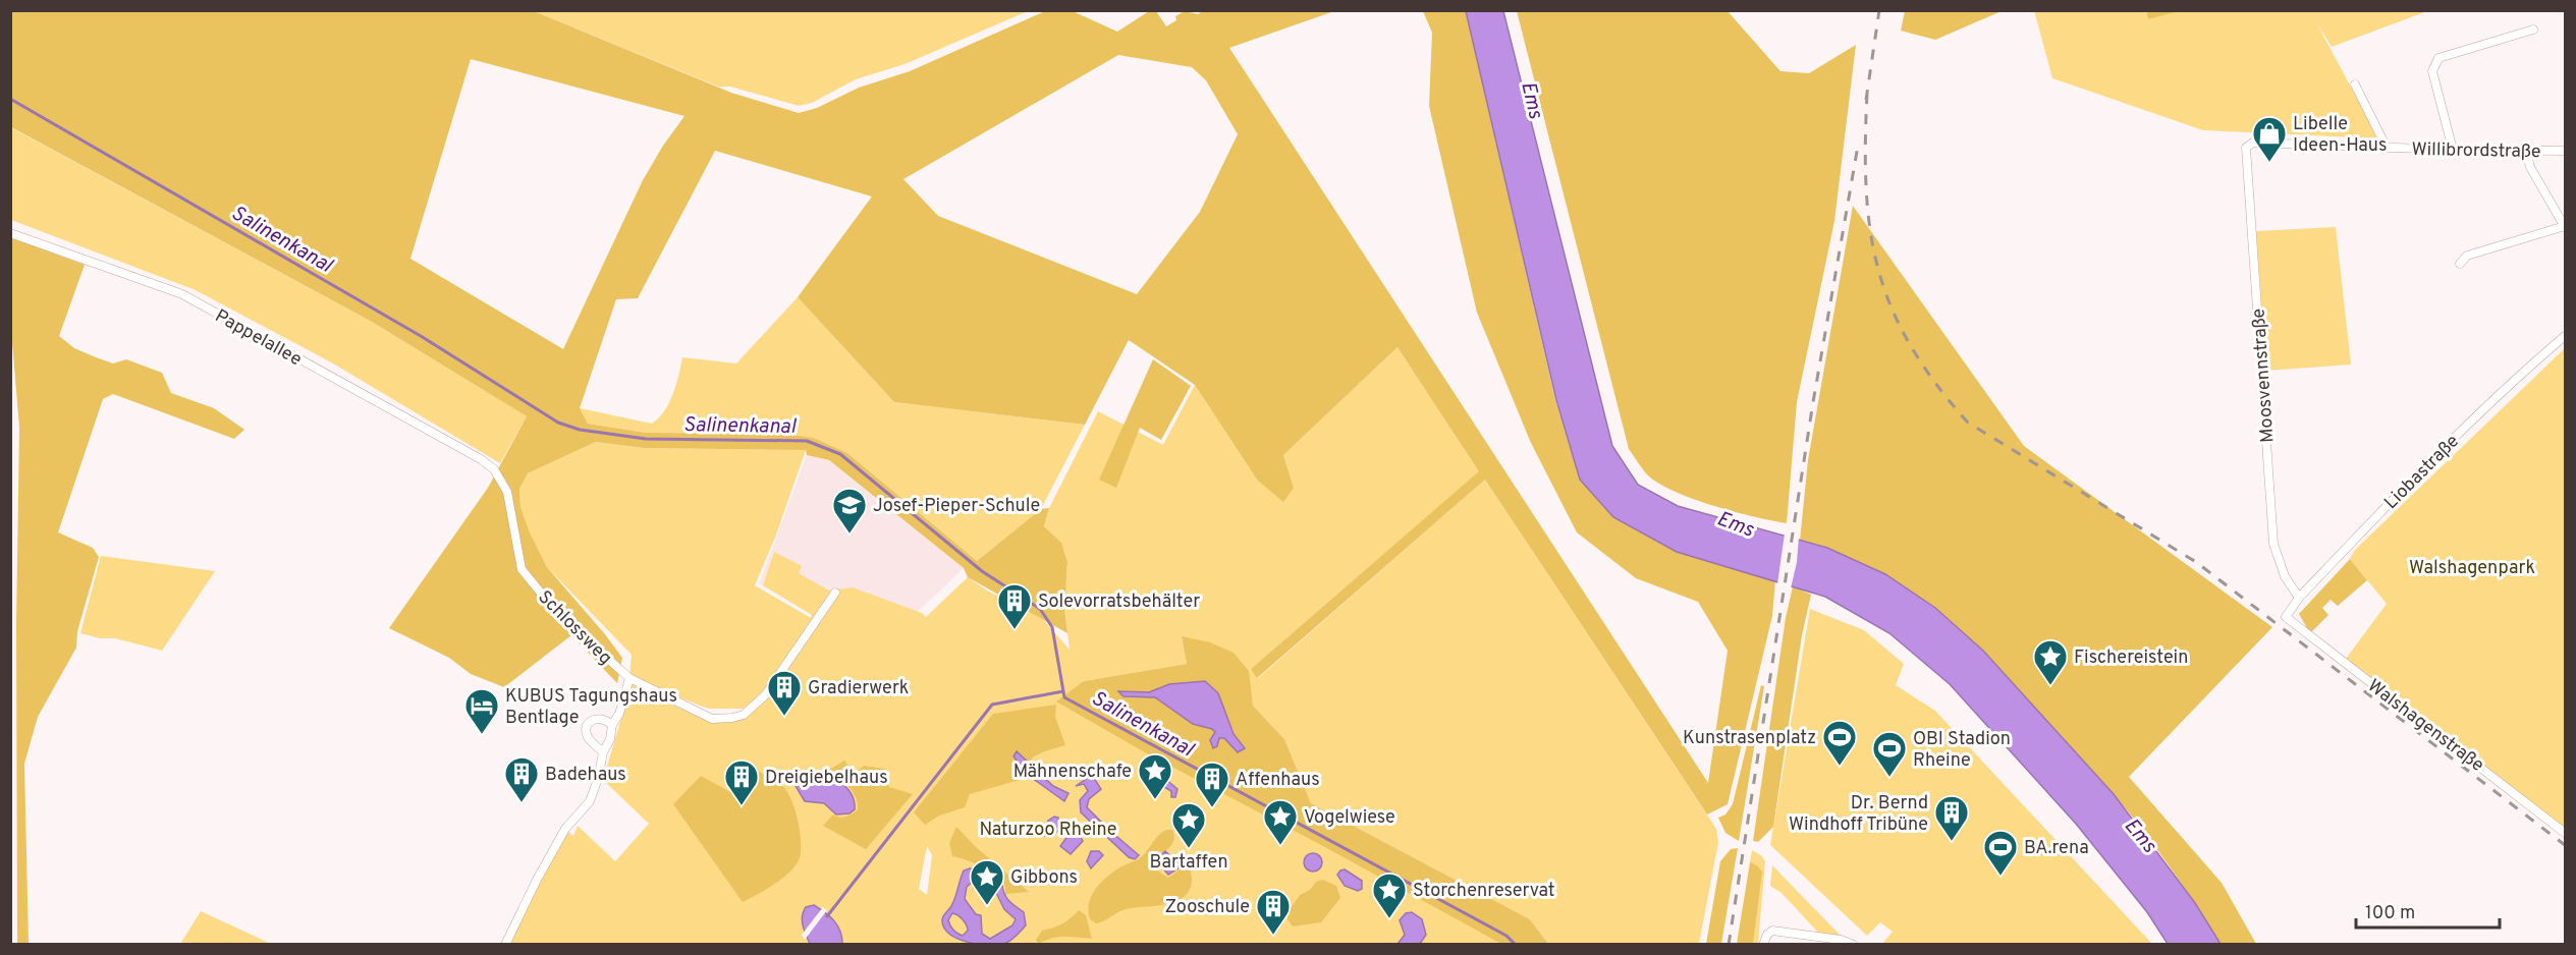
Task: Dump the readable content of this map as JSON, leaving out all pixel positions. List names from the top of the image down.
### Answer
{
  "streets": {
    "street": [
      "Willibrordstraße",
      "Pappelallee",
      "Moosvennstraße",
      "Liobastraße",
      "Schlossweg",
      "Walshagenstraße"
    ]
  },
  "crossings": [
    ["Willibrordstraße", "Moosvennstraße"],
    ["Pappelallee", "Schlossweg"],
    ["Moosvennstraße", "Liobastraße"],
    ["Liobastraße", "Walshagenstraße"]
  ],
  "water": ["Ems", "Salinenkanal"],
  "parks": ["Walshagenpark", "Naturzoo Rheine"],
  "places": {
    "shop": ["Libelle Ideen-Haus"],
    "school or university": ["Josef-Pieper-Schule"],
    "building": [
      "Solevorratsbehälter",
      "Gradierwerk",
      "Badehaus",
      "Dreigiebelhaus",
      "Affenhaus",
      "Dr. Bernd Windhoff Tribüne",
      "Zooschule"
    ],
    "place": [
      "Fischereistein",
      "Mähnenschafe",
      "Vogelwiese",
      "Bartaffen",
      "Gibbons",
      "Storchenreservat"
    ],
    "hotel": ["KUBUS Tagungshaus Bentlage"],
    "sports": ["Kunstrasenplatz", "OBI Stadion Rheine", "BA.rena"]
  },
  "scale_bar": "100 m"
}
